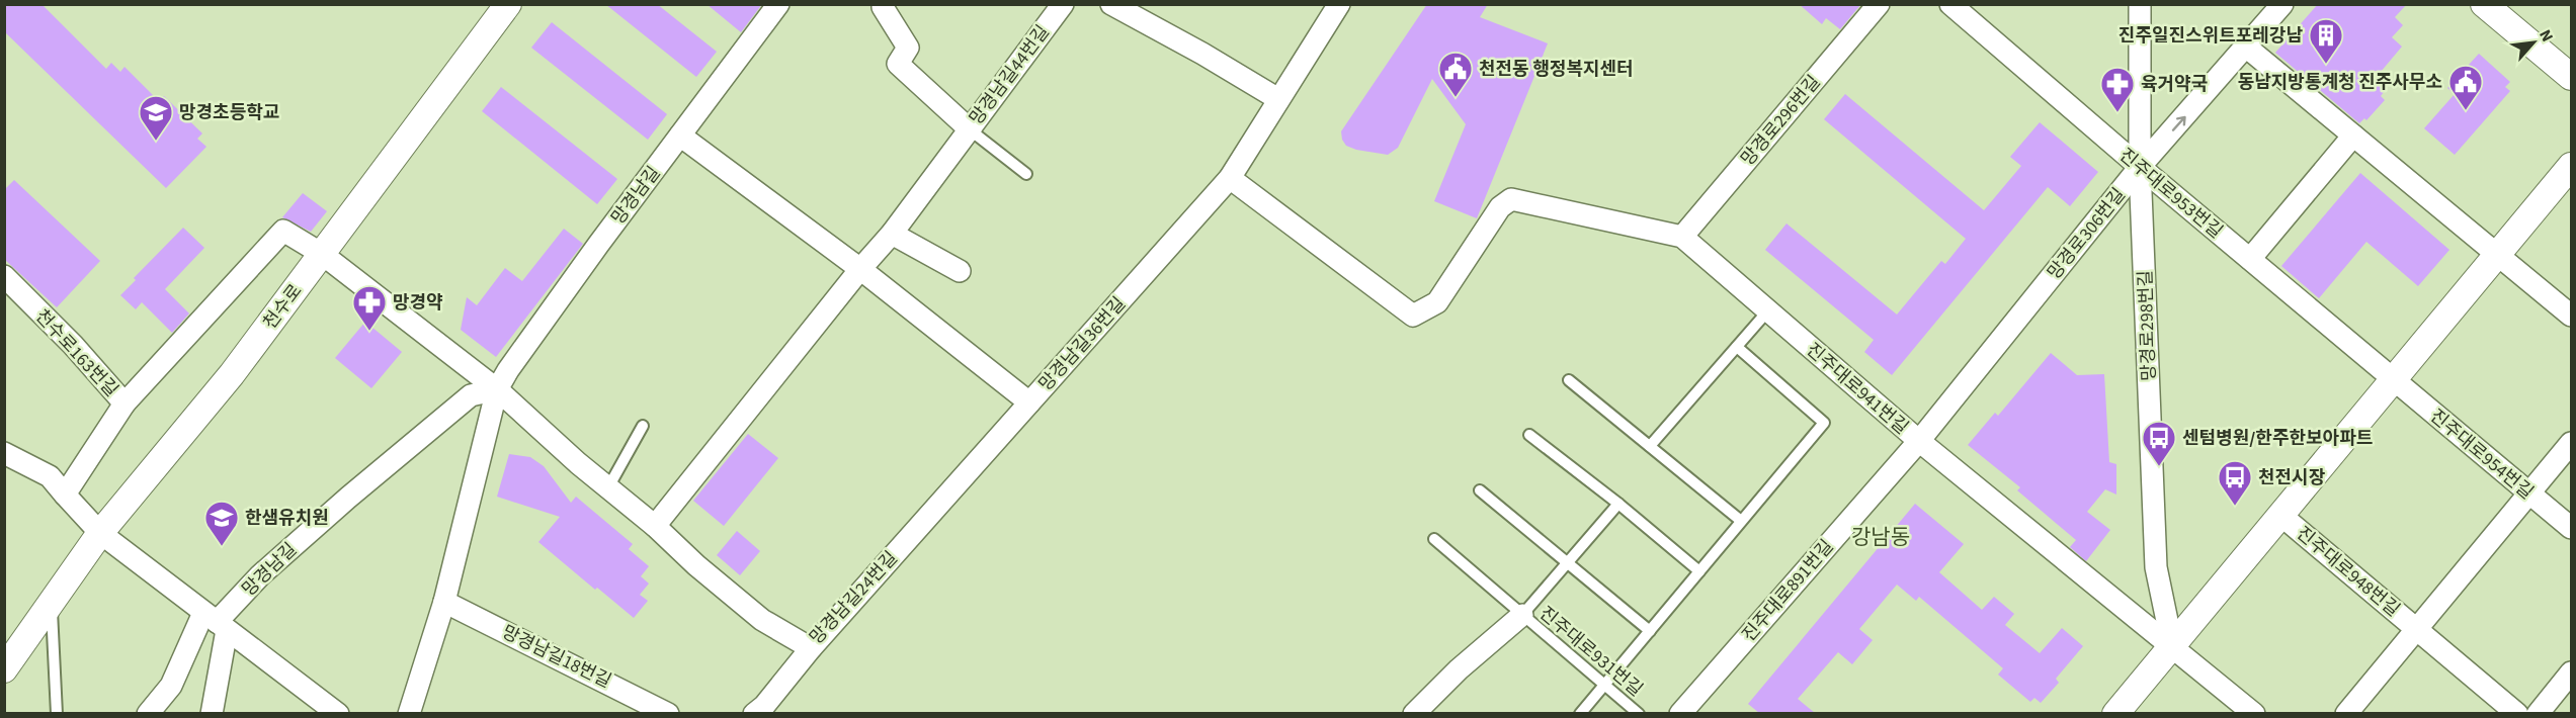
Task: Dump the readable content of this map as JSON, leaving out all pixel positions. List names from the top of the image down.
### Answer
{
  "streets": {
    "street": [
      "망경남길44번길",
      "망경로296번길",
      "진주대로953번길",
      "망경남길",
      "망경로306번길",
      "천수로",
      "망경로298번길",
      "망경남길36번길",
      "천수로163번길",
      "진주대로941번길",
      "진주대로954번길",
      "진주대로948번길",
      "진주대로891번길",
      "망경남길24번길",
      "망경남길18번길"
    ],
    "lane": ["진주대로931번길"]
  },
  "crossings": [
    ["망경로296번길", "진주대로941번길"],
    ["진주대로953번길", "망경로306번길"],
    ["진주대로953번길", "망경로298번길"],
    ["진주대로953번길", "진주대로954번길"],
    ["망경남길", "망경남길36번길"],
    ["망경남길", "망경남길24번길"],
    ["망경남길", "망경남길18번길"],
    ["망경로306번길", "망경로298번길"],
    ["망경로306번길", "진주대로941번길"],
    ["망경로306번길", "진주대로891번길"],
    ["망경로298번길", "진주대로941번길"],
    ["망경남길36번길", "진주대로941번길"],
    ["망경남길36번길", "망경남길24번길"],
    ["진주대로941번길", "진주대로891번길"],
    ["진주대로954번길", "진주대로948번길"]
  ],
  "districts": ["강남동"],
  "places": {
    "building": ["진주일진스위트포레강남"],
    "public building": ["천전동 행정복지센터", "동남지방통계청 진주사무소"],
    "pharmacy": ["육거약국", "망경약"],
    "school or university": ["망경초등학교", "한샘유치원"],
    "bus stop": ["센텀병원/한주한보아파트", "천전시장"]
  },
  "north": "top right"
}
